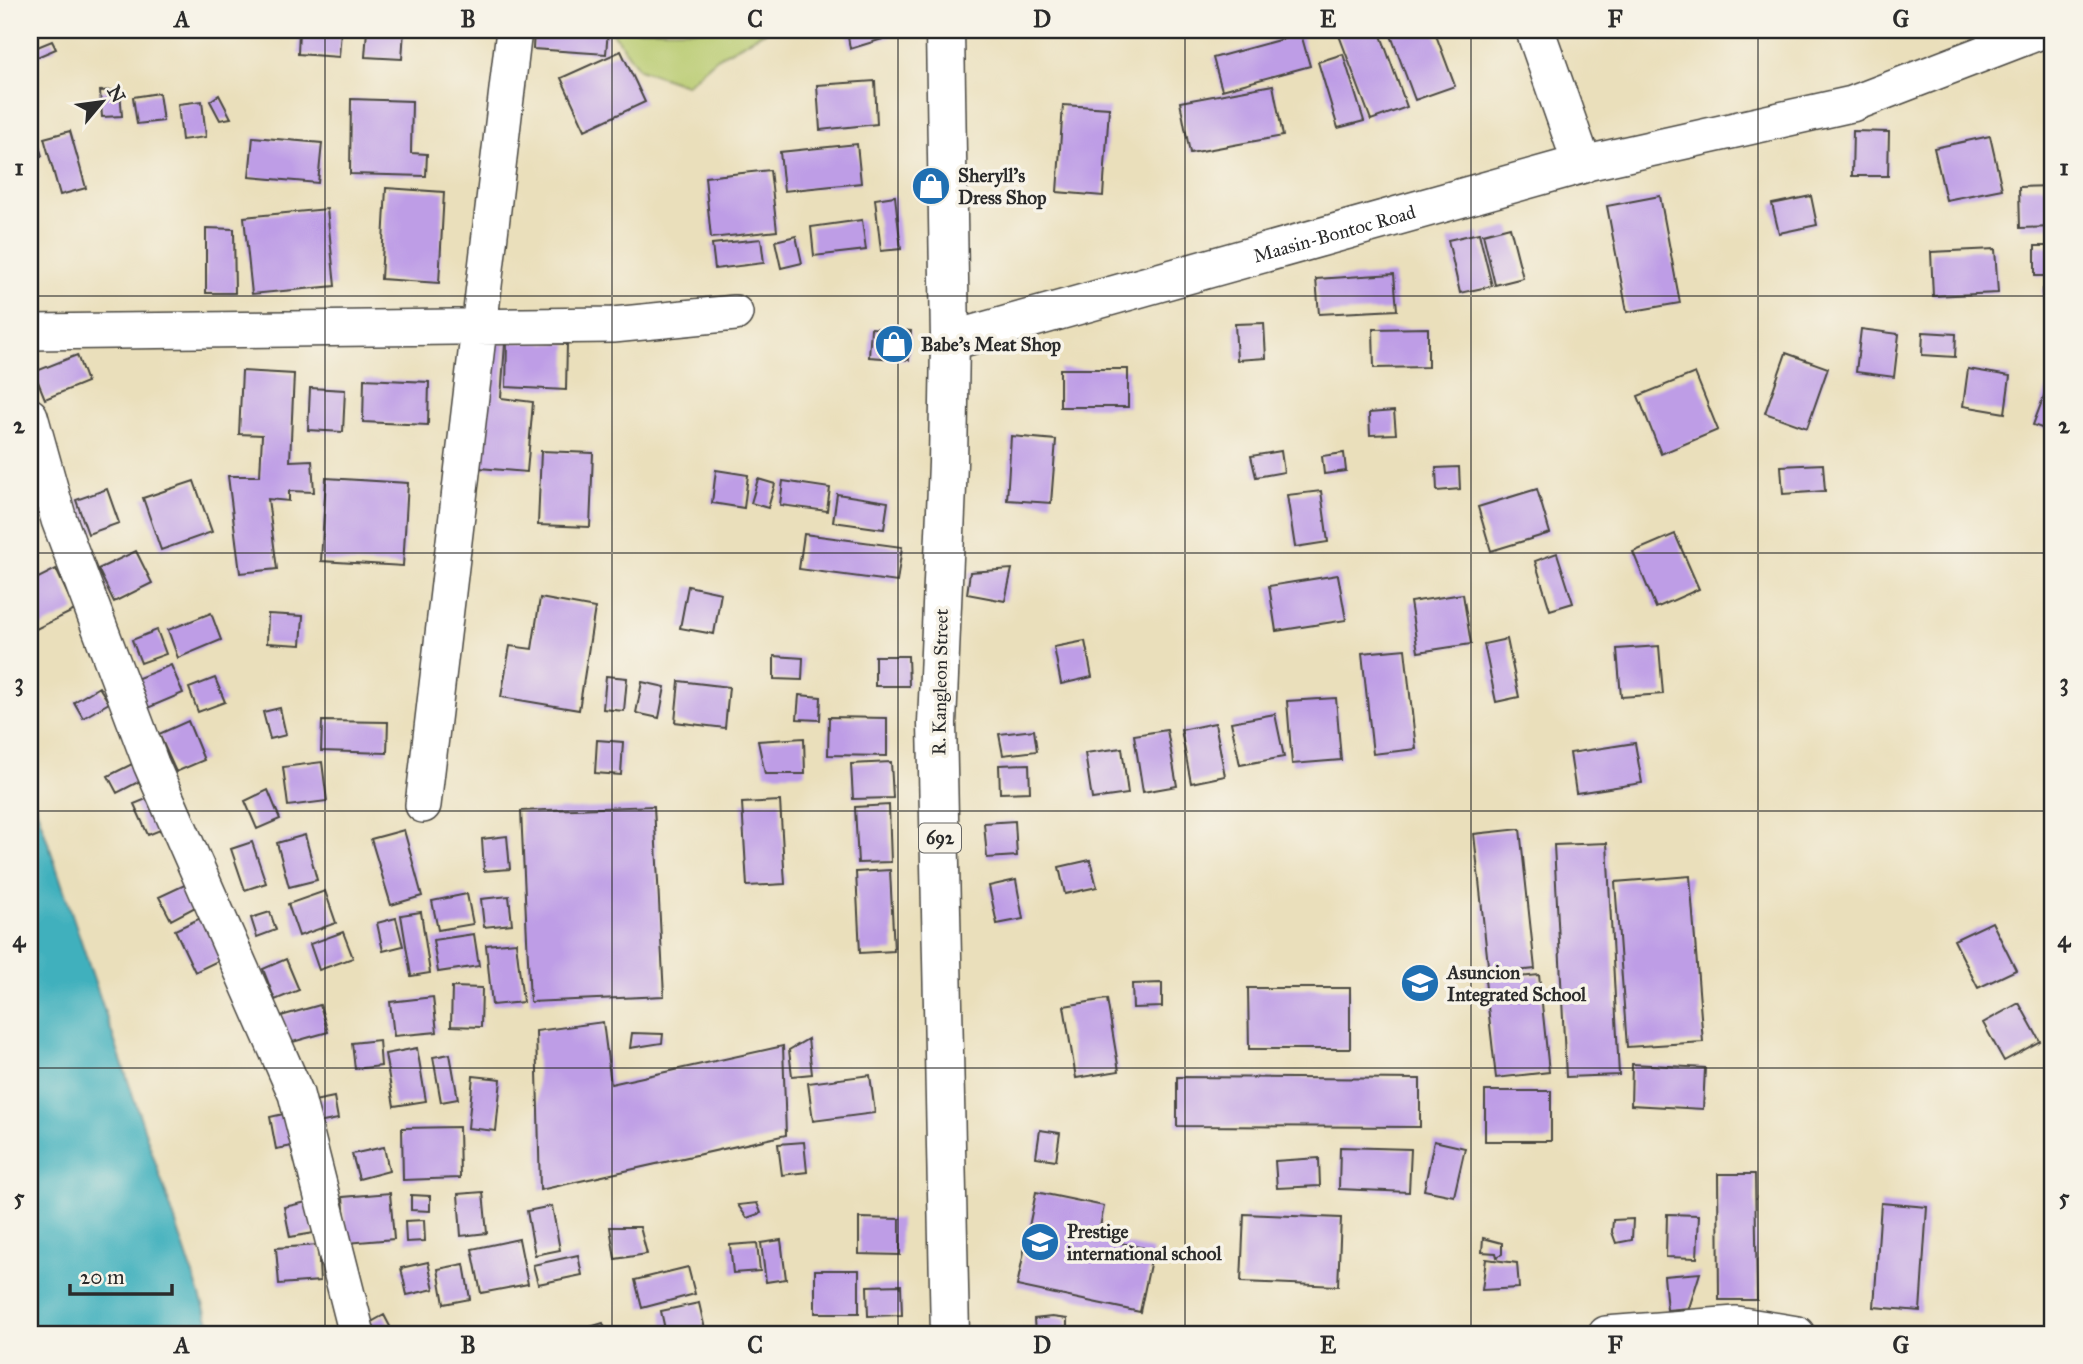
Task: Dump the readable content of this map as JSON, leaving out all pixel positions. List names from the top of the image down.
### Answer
{
  "streets": {
    "main road": ["Maasin-Bontoc Road", "R. Kangleon Street", "692"]
  },
  "crossings": [
    ["Maasin-Bontoc Road", "R. Kangleon Street"]
  ],
  "places": {
    "shop": ["Sheryll's Dress Shop", "Babe's Meat Shop"],
    "school or university": ["Asuncion Integrated School", "Prestige international school"]
  },
  "scale_bar": "20 m",
  "north": "top right",
  "grid": {
    "columns": [
      "A",
      "B",
      "C",
      "D",
      "E",
      "F",
      "G"
    ],
    "rows": [
      "1",
      "2",
      "3",
      "4",
      "5"
    ]
  }
}
